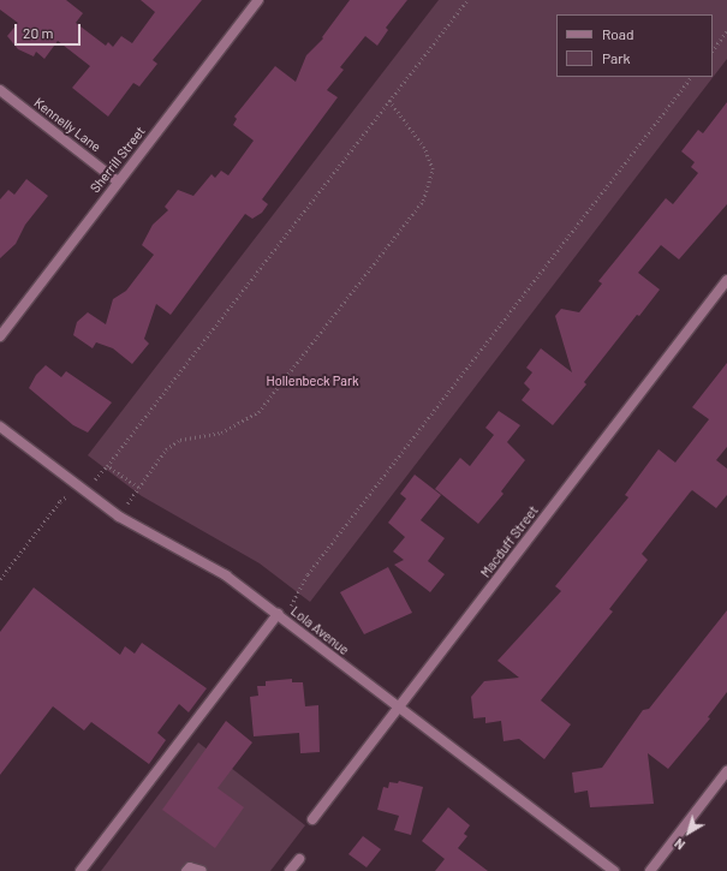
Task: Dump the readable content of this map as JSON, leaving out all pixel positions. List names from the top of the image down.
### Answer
{
  "streets": {
    "street": [
      "Kennelly Lane",
      "Sherrill Street",
      "Macduff Street",
      "Lola Avenue"
    ]
  },
  "crossings": [
    ["Kennelly Lane", "Sherrill Street"],
    ["Macduff Street", "Lola Avenue"]
  ],
  "parks": ["Hollenbeck Park"],
  "legend": ["Road", "Park"],
  "scale_bar": "20 m",
  "north": "bottom left"
}
